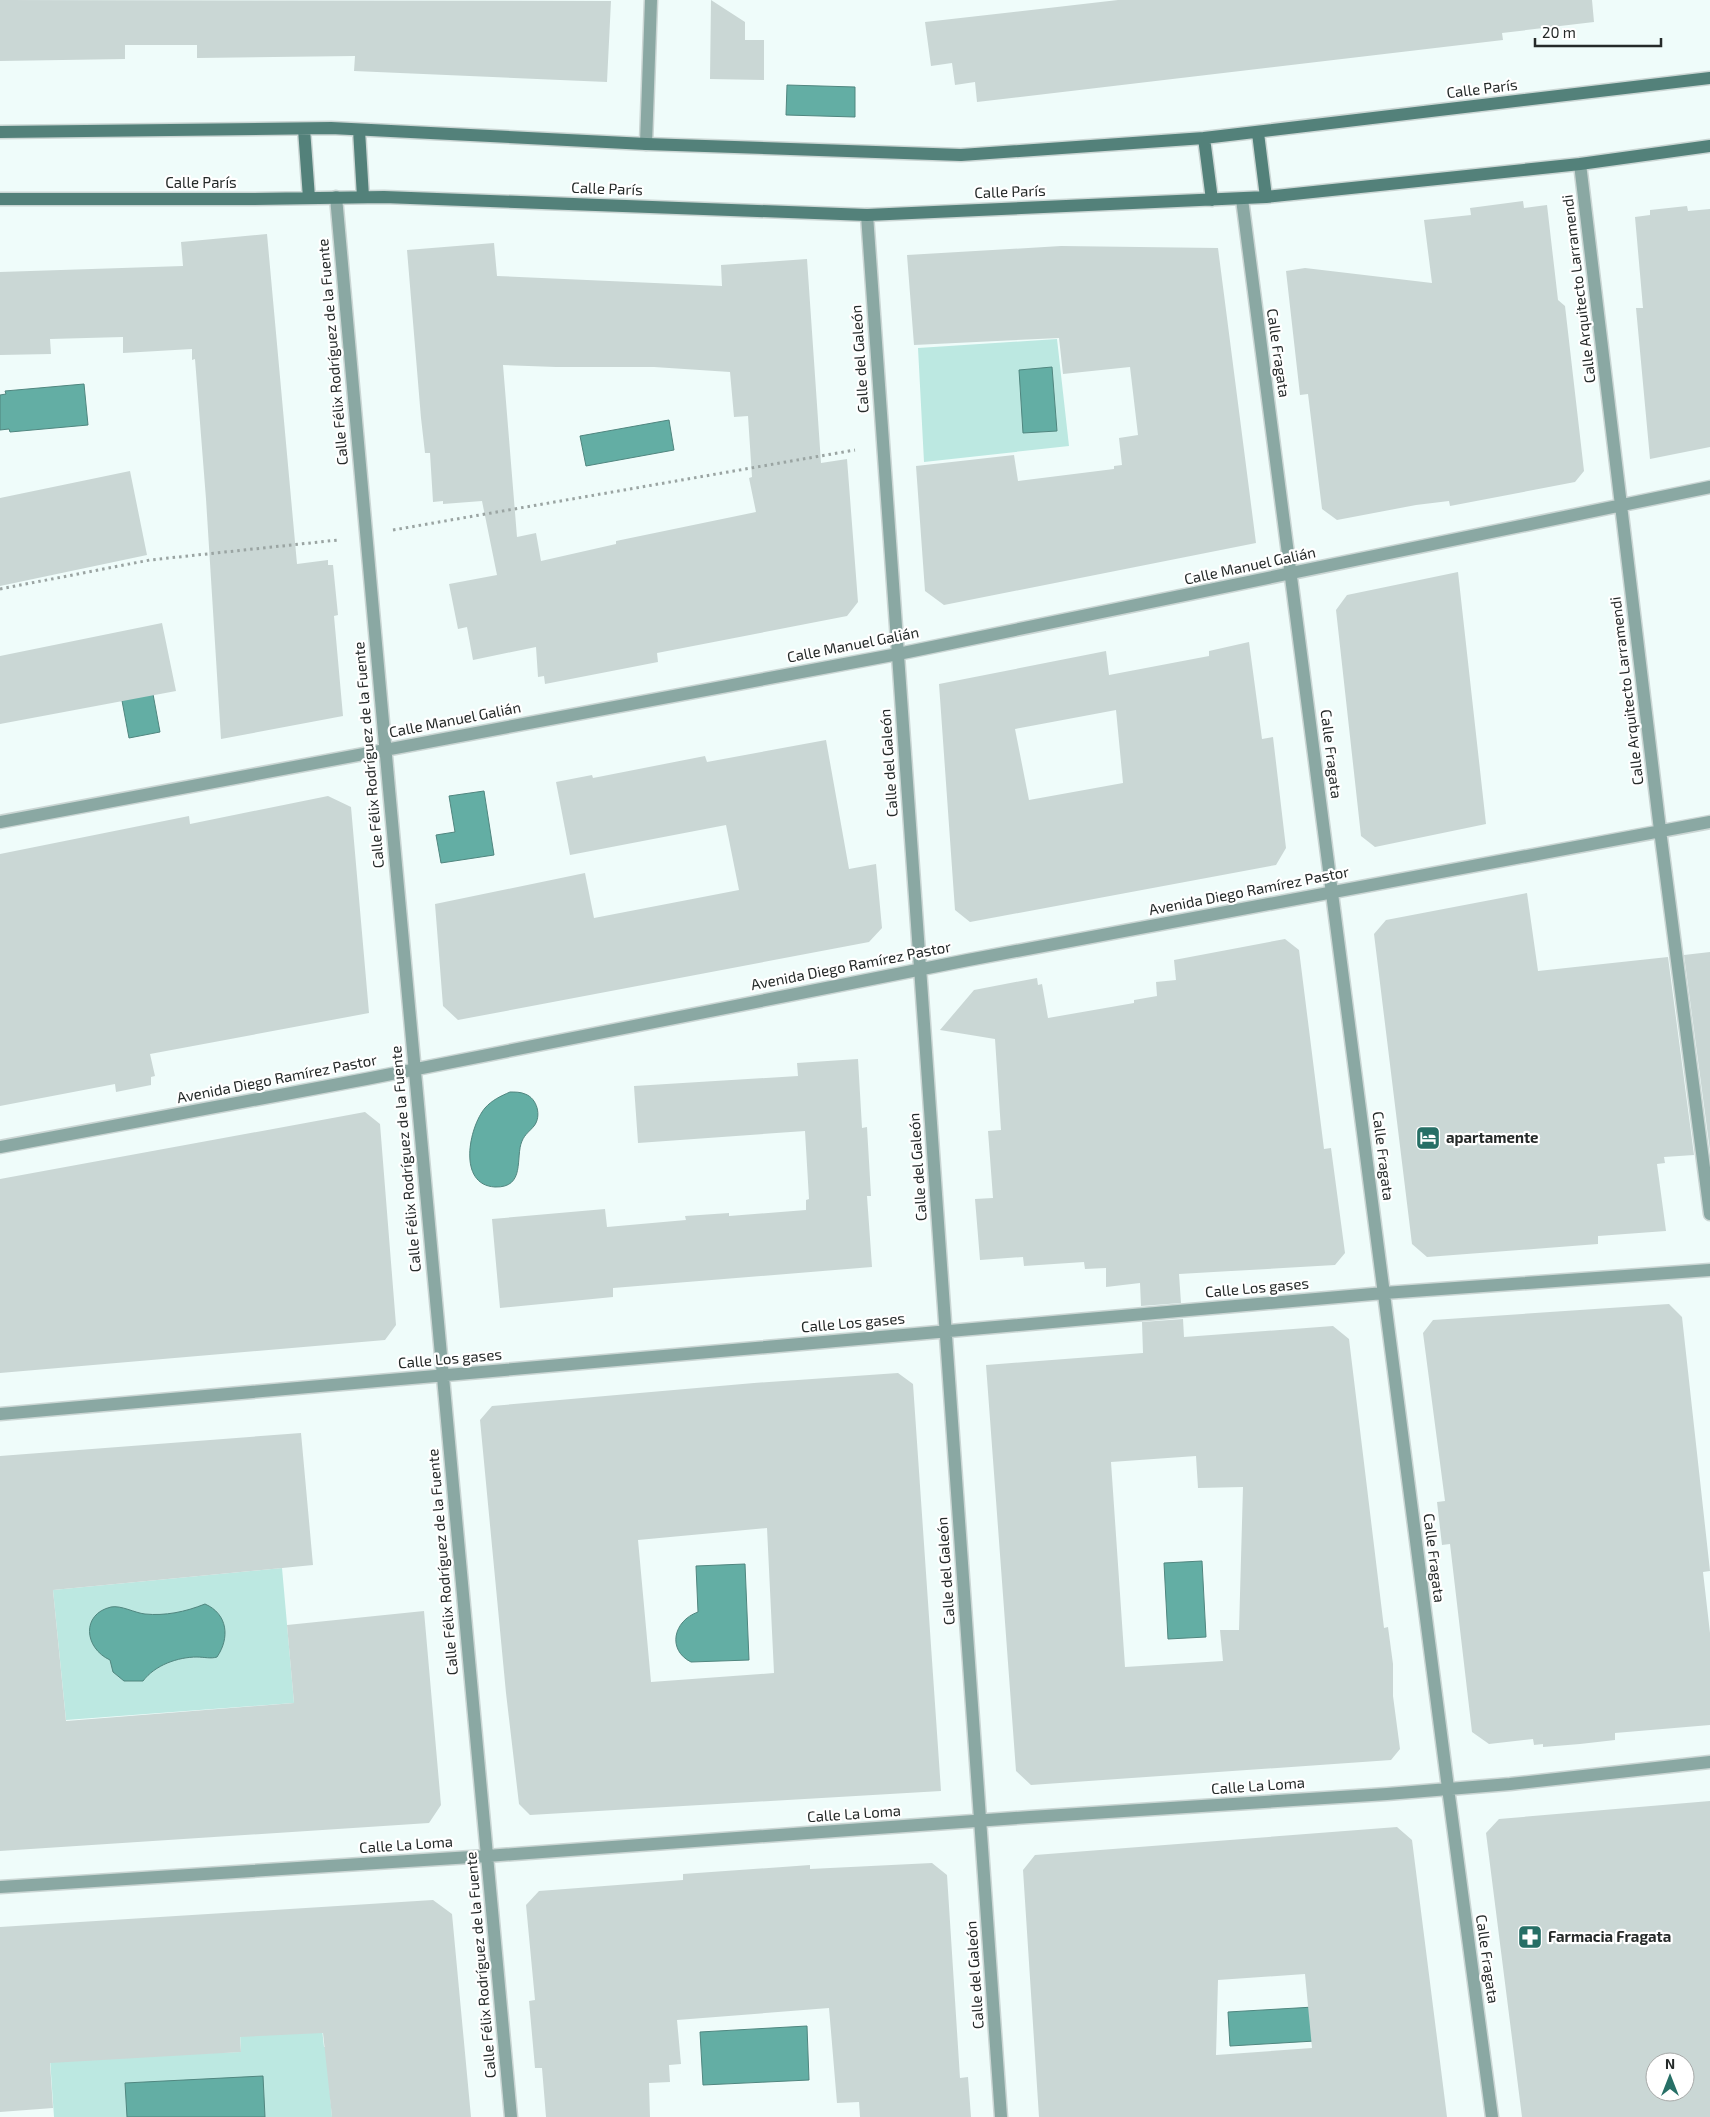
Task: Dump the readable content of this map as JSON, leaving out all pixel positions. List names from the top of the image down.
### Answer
{
  "streets": {
    "main road": ["Calle París"],
    "street": [
      "Calle Arquitecto Larramendi",
      "Calle Félix Rodríguez de la Fuente",
      "Calle Fragata",
      "Calle del Galeón",
      "Calle Manuel Galián",
      "Avenida Diego Ramírez Pastor",
      "Calle Los gases",
      "Calle La Loma"
    ]
  },
  "crossings": [
    ["Calle París", "Calle Arquitecto Larramendi"],
    ["Calle París", "Calle Félix Rodríguez de la Fuente"],
    ["Calle París", "Calle Fragata"],
    ["Calle París", "Calle del Galeón"],
    ["Calle Arquitecto Larramendi", "Calle Manuel Galián"],
    ["Calle Arquitecto Larramendi", "Avenida Diego Ramírez Pastor"],
    ["Calle Félix Rodríguez de la Fuente", "Calle Manuel Galián"],
    ["Calle Félix Rodríguez de la Fuente", "Avenida Diego Ramírez Pastor"],
    ["Calle Félix Rodríguez de la Fuente", "Calle Los gases"],
    ["Calle Félix Rodríguez de la Fuente", "Calle La Loma"],
    ["Calle Fragata", "Calle Manuel Galián"],
    ["Calle Fragata", "Avenida Diego Ramírez Pastor"],
    ["Calle Fragata", "Calle Los gases"],
    ["Calle Fragata", "Calle La Loma"],
    ["Calle del Galeón", "Calle Manuel Galián"],
    ["Calle del Galeón", "Avenida Diego Ramírez Pastor"],
    ["Calle del Galeón", "Calle Los gases"],
    ["Calle del Galeón", "Calle La Loma"]
  ],
  "places": {
    "hotel": ["apartamente"],
    "pharmacy": ["Farmacia Fragata"]
  },
  "scale_bar": "20 m",
  "north": "top"
}
